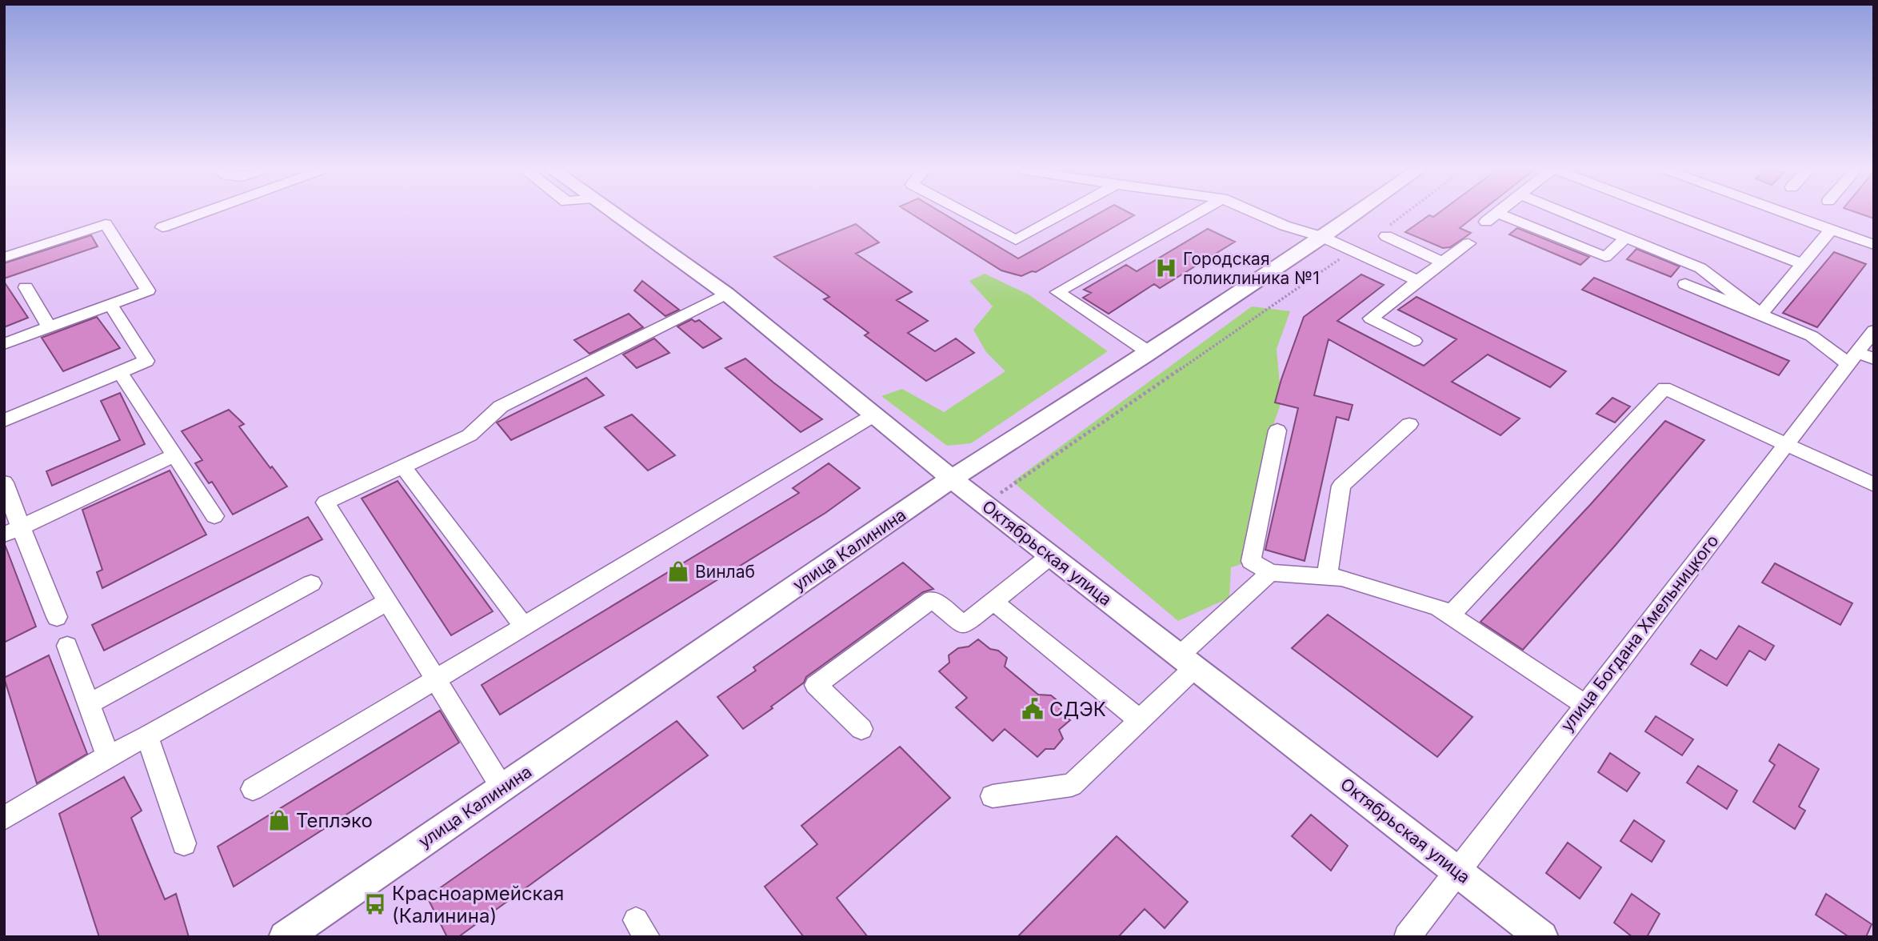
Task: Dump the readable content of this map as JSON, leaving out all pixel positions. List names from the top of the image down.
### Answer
{
  "streets": {
    "main road": ["улица Калинина", "Октябрьская улица"],
    "street": ["улица Богдана Хмельницкого"]
  },
  "crossings": [
    ["улица Калинина", "Октябрьская улица"],
    ["Октябрьская улица", "улица Богдана Хмельницкого"]
  ],
  "places": {
    "hospital": ["Городская поликлиника №1"],
    "shop": ["Винлаб", "Теплэко"],
    "public building": ["СДЭК"],
    "bus stop": ["Красноармейская (Калинина)"]
  }
}
